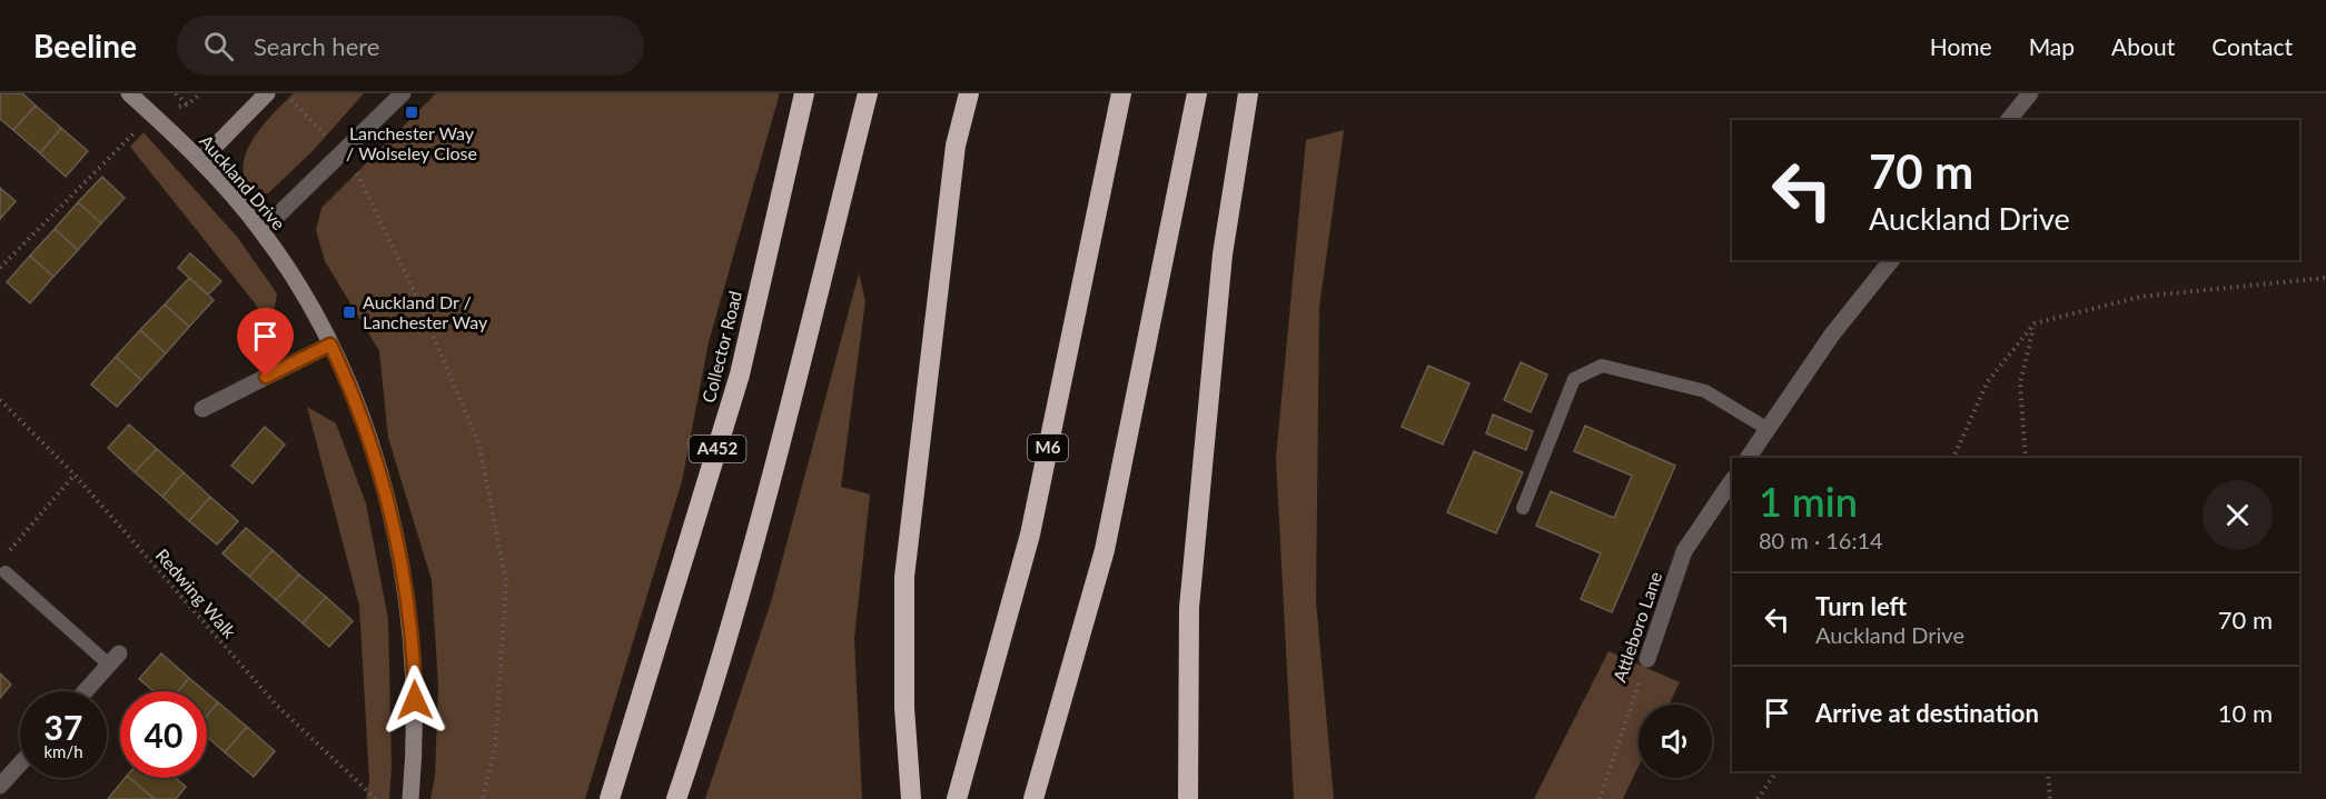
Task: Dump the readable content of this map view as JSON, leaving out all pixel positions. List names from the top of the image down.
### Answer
{
  "streets": {
    "highway": ["Collector Road", "M6", "A452"],
    "street": ["Auckland Drive", "Attleboro Lane"],
    "path": ["Redwing Walk"]
  },
  "places": {
    "transit": ["Lanchester Way / Wolseley Close", "Auckland Dr / Lanchester Way"]
  },
  "page": {
    "header": "Beeline",
    "search": "Search here",
    "nav": [
      "Home",
      "Map",
      "About",
      "Contact"
    ],
    "turn": ["70 m", "Auckland Drive"],
    "heading": ["1 min", "80 m · 16:14"],
    "list": [
      {
        "name": "Turn left",
        "note": "Auckland Drive",
        "value": "70 m"
      },
      {
        "name": "Arrive at destination",
        "value": "10 m"
      }
    ],
    "speed": "37 km/h",
    "limit": "40"
  }
}
